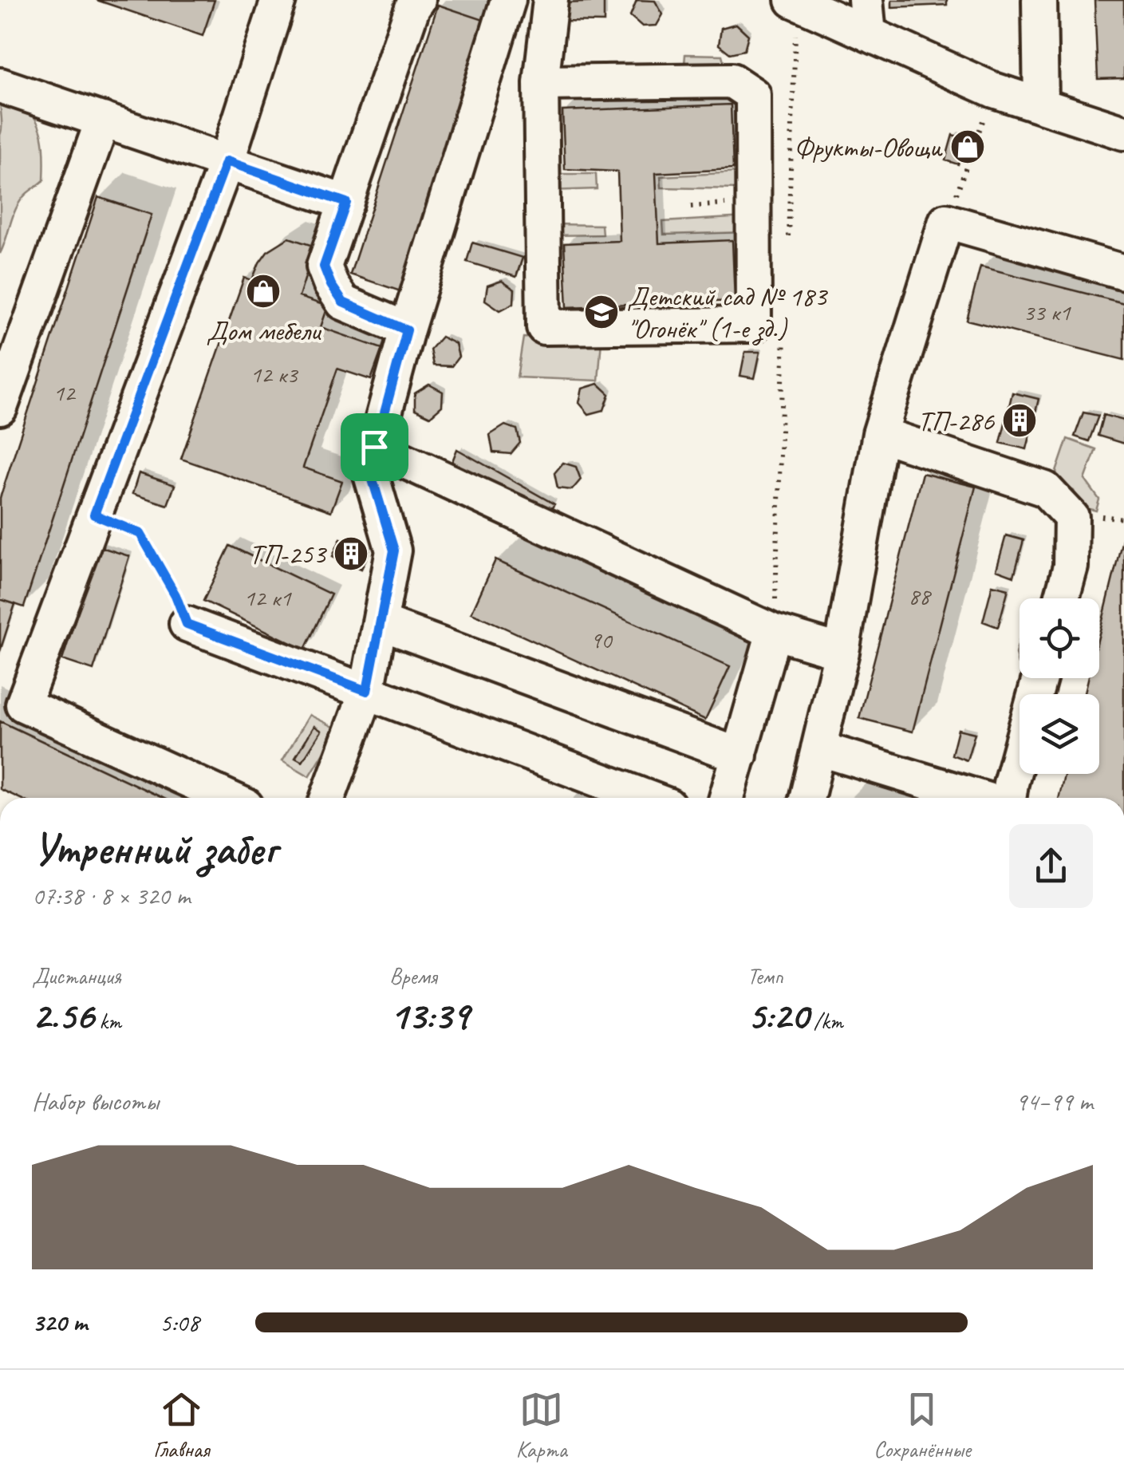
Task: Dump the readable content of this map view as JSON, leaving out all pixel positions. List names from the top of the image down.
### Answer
{
  "places": {
    "shop": ["Фрукты-Овощи", "Дом мебели"],
    "school or university": ["Детский сад № 183 \"Огонёк\" (1-е зд.)"],
    "building": ["ТП-286", "ТП-253"]
  },
  "house_numbers": [
    "33 к1",
    "12 к3",
    "12",
    "88",
    "12 к1",
    "90"
  ],
  "page": {
    "heading": ["Утренний забег", "07:38 · 8 × 320 m"],
    "stats": [
      ["Дистанция", "2.56 km"],
      ["Время", "13:39"],
      ["Темп", "5:20 /km"]
    ],
    "chart": ["Набор высоты", "94–99 m"],
    "list": [
      {
        "name": "320 m",
        "note": "5:08"
      }
    ],
    "tabs": ["Главная", "Карта", "Сохранённые"]
  }
}
